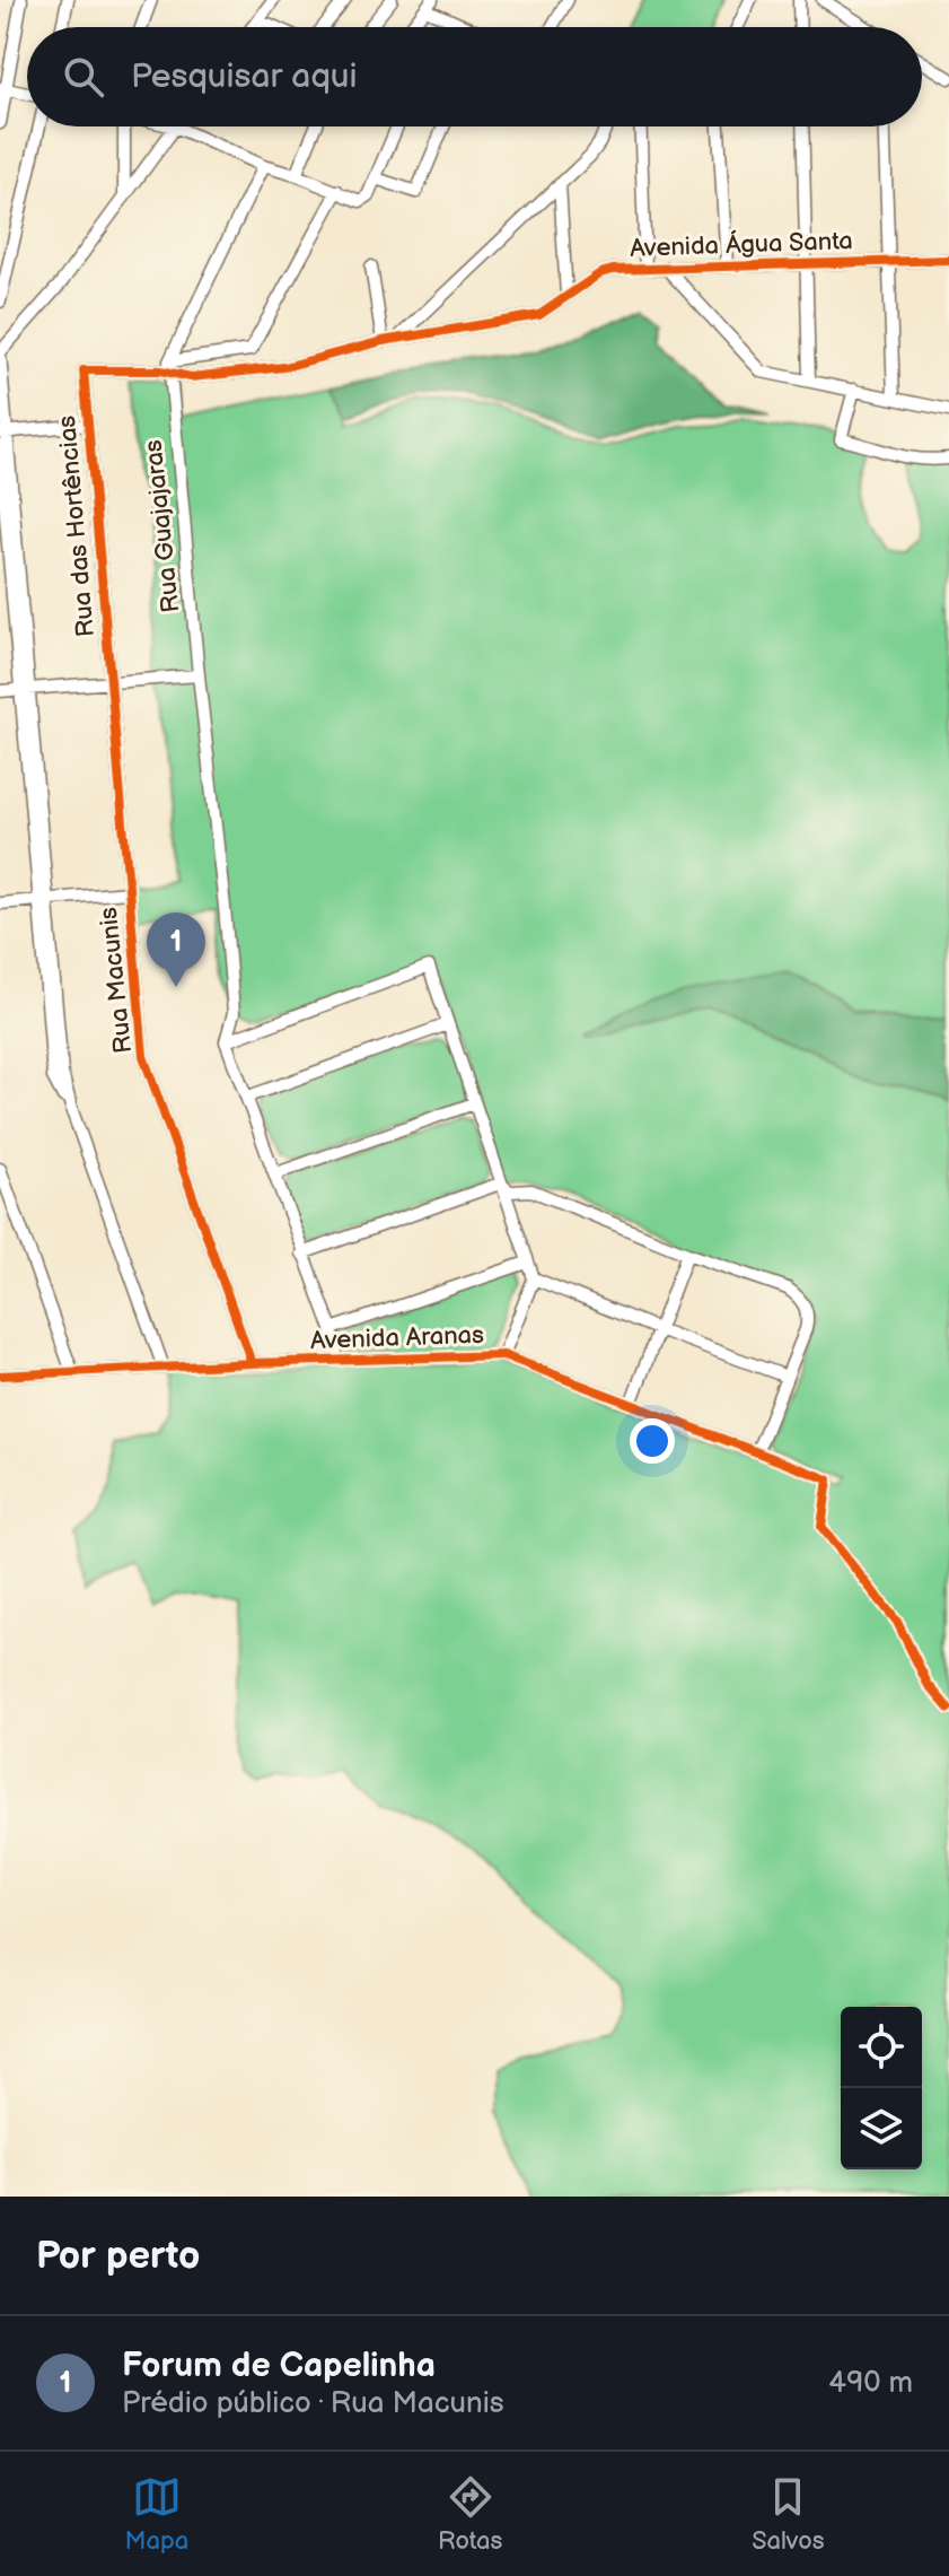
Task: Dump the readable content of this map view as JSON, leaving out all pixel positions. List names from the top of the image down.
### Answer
{
  "streets": {
    "street": [
      "Avenida Água Santa",
      "Rua das Hortências",
      "Rua Guajajaras",
      "Rua Macunis",
      "Avenida Aranas"
    ]
  },
  "crossings": [
    ["Avenida Água Santa", "Rua das Hortências"],
    ["Avenida Água Santa", "Rua Guajajaras"],
    ["Rua das Hortências", "Rua Guajajaras"],
    ["Rua das Hortências", "Rua Macunis"],
    ["Rua Macunis", "Avenida Aranas"]
  ],
  "page": {
    "search": "Pesquisar aqui",
    "pins": "1",
    "heading": "Por perto",
    "list": [
      {
        "mark": "1",
        "name": "Forum de Capelinha",
        "note": "Prédio público · Rua Macunis",
        "value": "490 m"
      }
    ],
    "nav": ["Mapa", "Rotas", "Salvos"]
  }
}
